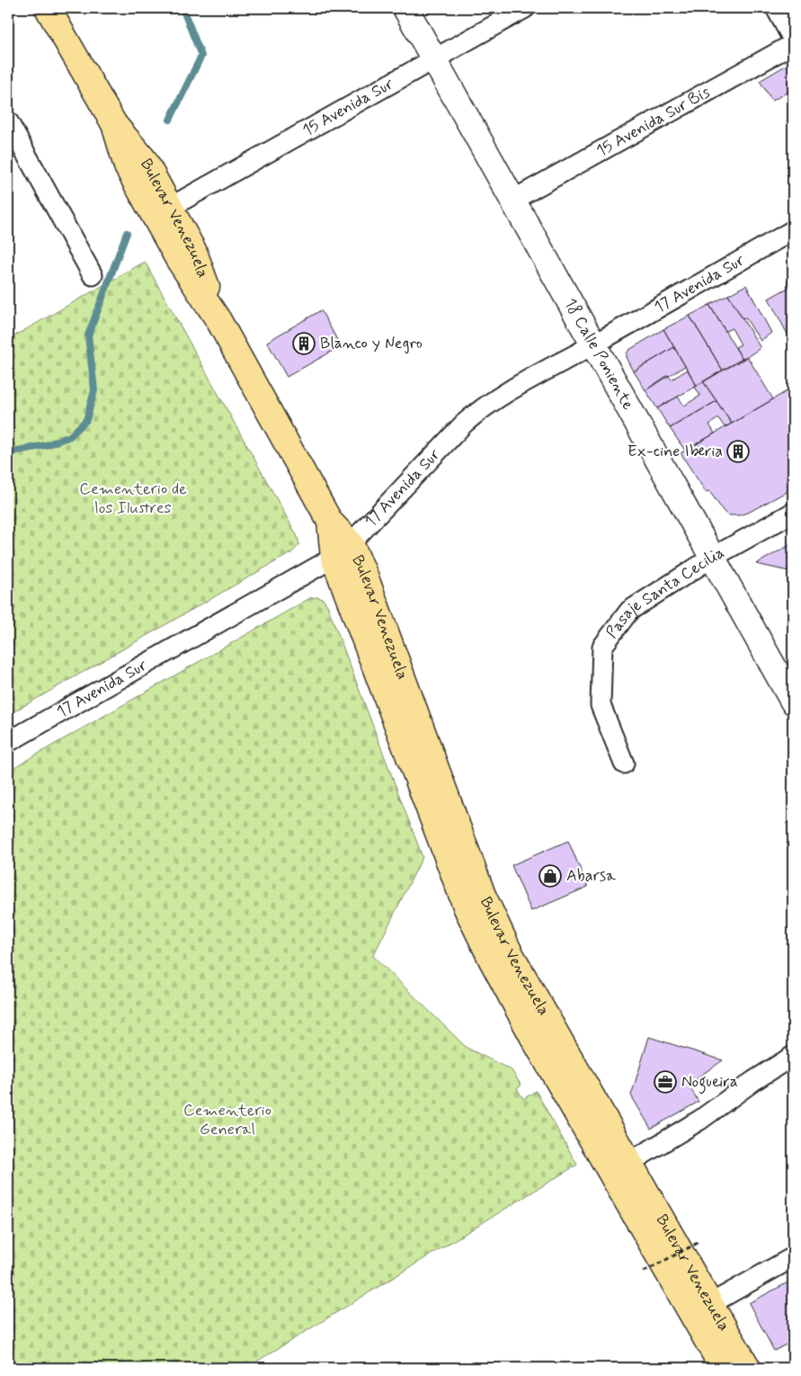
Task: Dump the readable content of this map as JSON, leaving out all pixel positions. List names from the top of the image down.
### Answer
{
  "streets": {
    "highway": ["Bulevar Venezuela"],
    "street": [
      "15 Avenida Sur",
      "15 Avenida Sur Bis",
      "17 Avenida Sur",
      "18 Calle Poniente",
      "Pasaje Santa Cecilia"
    ]
  },
  "crossings": [
    ["15 Avenida Sur", "Bulevar Venezuela"],
    ["15 Avenida Sur", "18 Calle Poniente"],
    ["15 Avenida Sur Bis", "18 Calle Poniente"],
    ["Bulevar Venezuela", "17 Avenida Sur"],
    ["17 Avenida Sur", "18 Calle Poniente"],
    ["18 Calle Poniente", "Pasaje Santa Cecilia"]
  ],
  "parks": ["Cementerio de los Ilustres", "Cementerio General"],
  "places": {
    "building": ["Blanco y Negro", "Ex-cine Iberia"],
    "shop": ["Abarsa"],
    "office": ["Nogueira"]
  }
}
